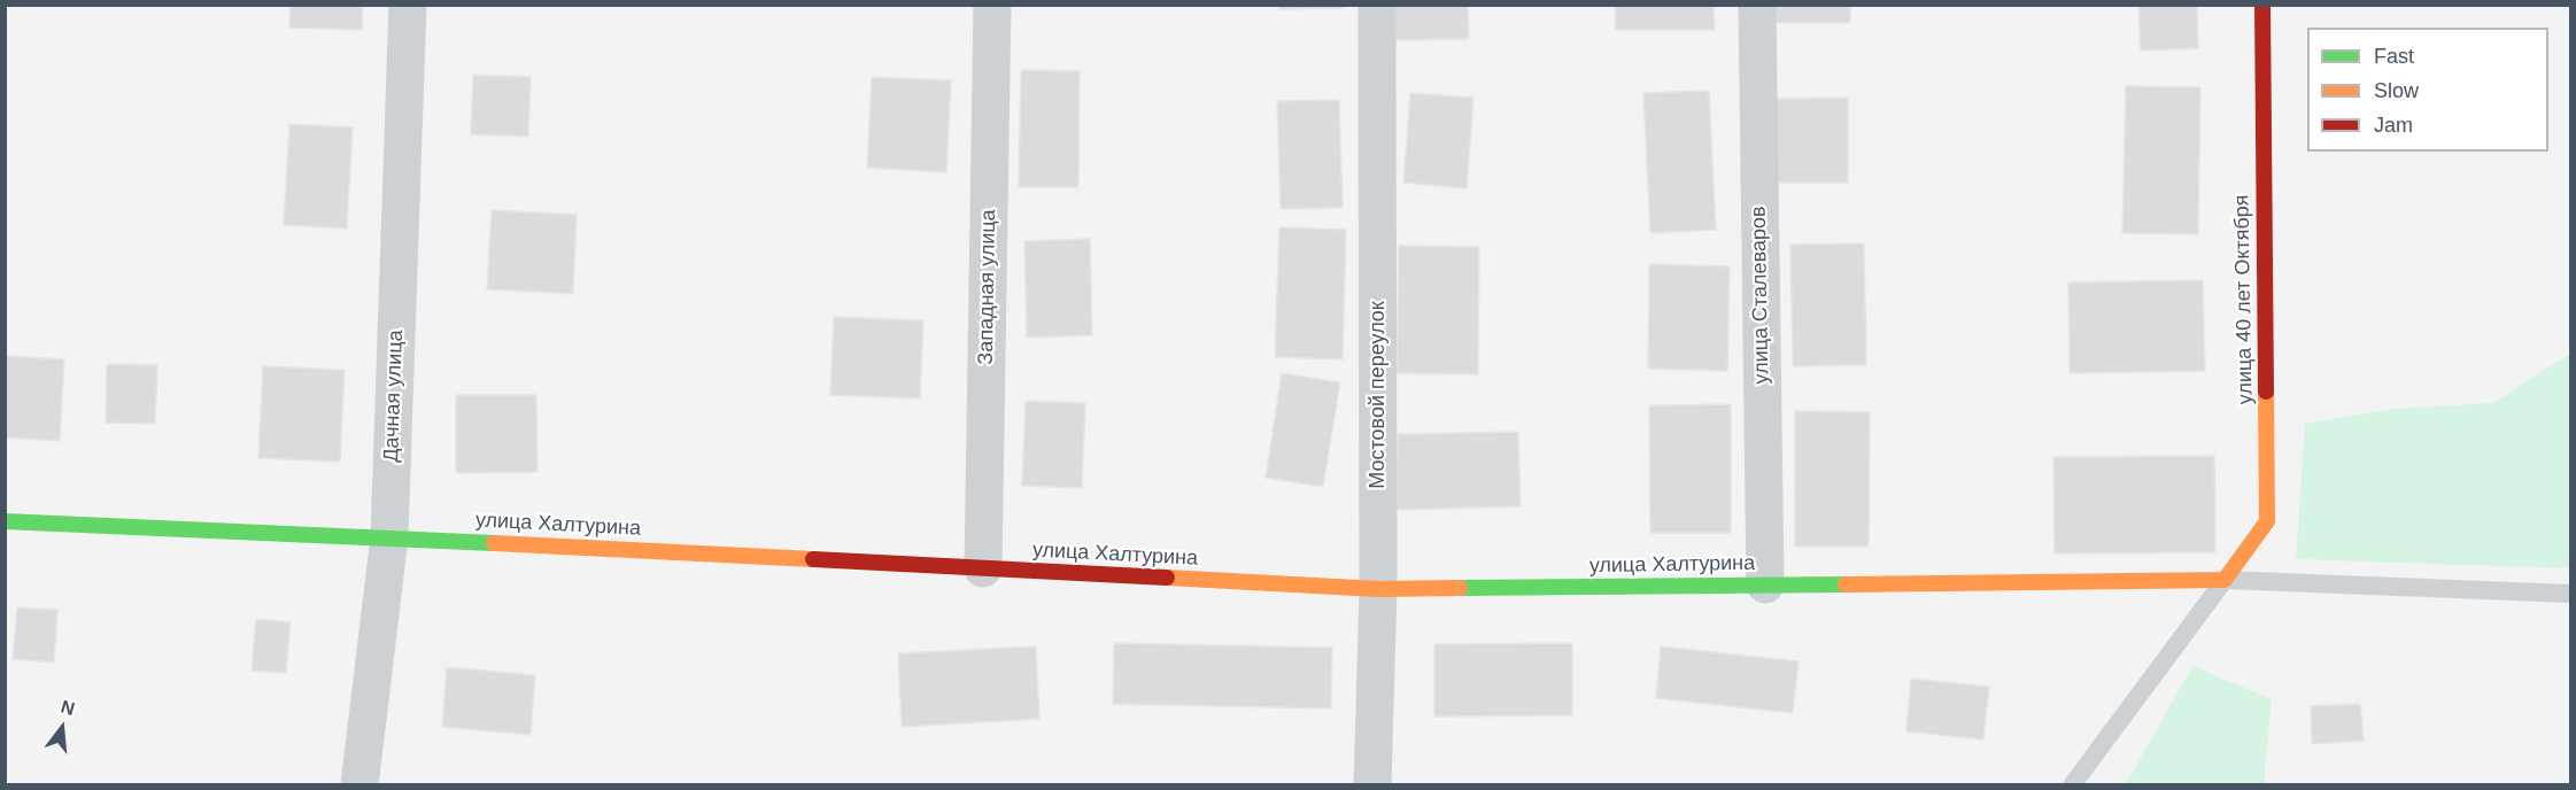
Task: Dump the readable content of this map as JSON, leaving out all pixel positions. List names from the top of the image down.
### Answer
{
  "streets": {
    "street": [
      "Западная улица",
      "улица Сталеваров",
      "улица 40 лет Октября",
      "Мостовой переулок",
      "Дачная улица",
      "улица Халтурина"
    ]
  },
  "crossings": [
    ["Западная улица", "улица Халтурина"],
    ["улица Сталеваров", "улица Халтурина"],
    ["улица 40 лет Октября", "улица Халтурина"],
    ["Мостовой переулок", "улица Халтурина"],
    ["Дачная улица", "улица Халтурина"]
  ],
  "legend": ["Fast", "Slow", "Jam"],
  "north": "top"
}
